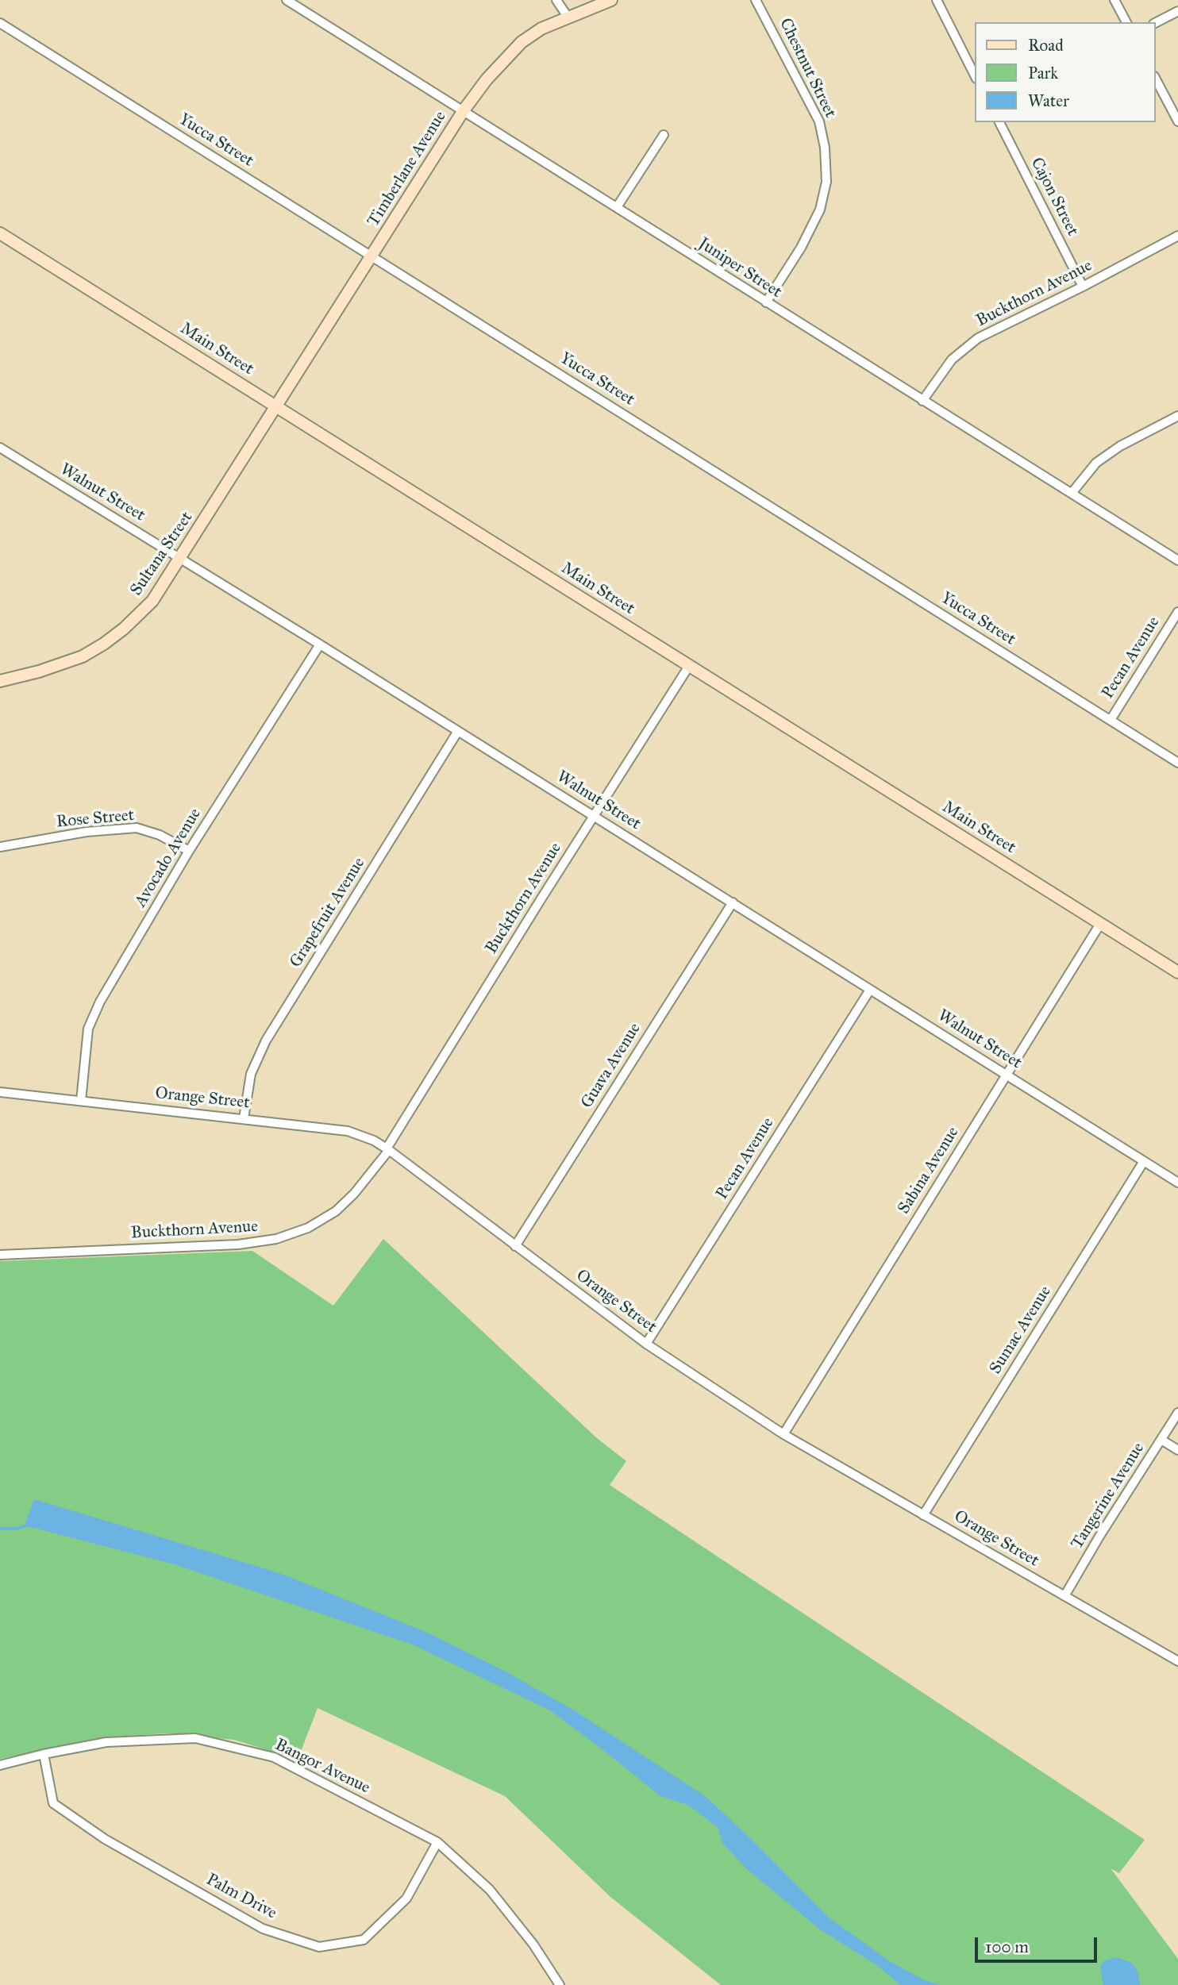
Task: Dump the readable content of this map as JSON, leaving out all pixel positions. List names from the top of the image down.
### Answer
{
  "streets": {
    "main road": ["Timberlane Avenue", "Main Street", "Sultana Street"],
    "street": [
      "Chestnut Street",
      "Yucca Street",
      "Cajon Street",
      "Juniper Street",
      "Buckthorn Avenue",
      "Walnut Street",
      "Pecan Avenue",
      "Rose Street",
      "Avocado Avenue",
      "Grapefruit Avenue",
      "Guava Avenue",
      "Orange Street",
      "Sabina Avenue",
      "Sumac Avenue",
      "Tangerine Avenue",
      "Bangor Avenue",
      "Palm Drive"
    ]
  },
  "crossings": [
    ["Chestnut Street", "Juniper Street"],
    ["Yucca Street", "Timberlane Avenue"],
    ["Yucca Street", "Pecan Avenue"],
    ["Timberlane Avenue", "Juniper Street"],
    ["Timberlane Avenue", "Main Street"],
    ["Timberlane Avenue", "Sultana Street"],
    ["Cajon Street", "Buckthorn Avenue"],
    ["Juniper Street", "Buckthorn Avenue"],
    ["Buckthorn Avenue", "Main Street"],
    ["Buckthorn Avenue", "Walnut Street"],
    ["Buckthorn Avenue", "Orange Street"],
    ["Main Street", "Sultana Street"],
    ["Main Street", "Sabina Avenue"],
    ["Walnut Street", "Sultana Street"],
    ["Walnut Street", "Pecan Avenue"],
    ["Walnut Street", "Avocado Avenue"],
    ["Walnut Street", "Grapefruit Avenue"],
    ["Walnut Street", "Guava Avenue"],
    ["Walnut Street", "Sabina Avenue"],
    ["Walnut Street", "Sumac Avenue"],
    ["Pecan Avenue", "Orange Street"],
    ["Rose Street", "Avocado Avenue"],
    ["Avocado Avenue", "Orange Street"],
    ["Grapefruit Avenue", "Orange Street"],
    ["Guava Avenue", "Orange Street"],
    ["Orange Street", "Sabina Avenue"],
    ["Orange Street", "Sumac Avenue"],
    ["Orange Street", "Tangerine Avenue"],
    ["Bangor Avenue", "Palm Drive"]
  ],
  "legend": ["Road", "Park", "Water"],
  "scale_bar": "100 m"
}
